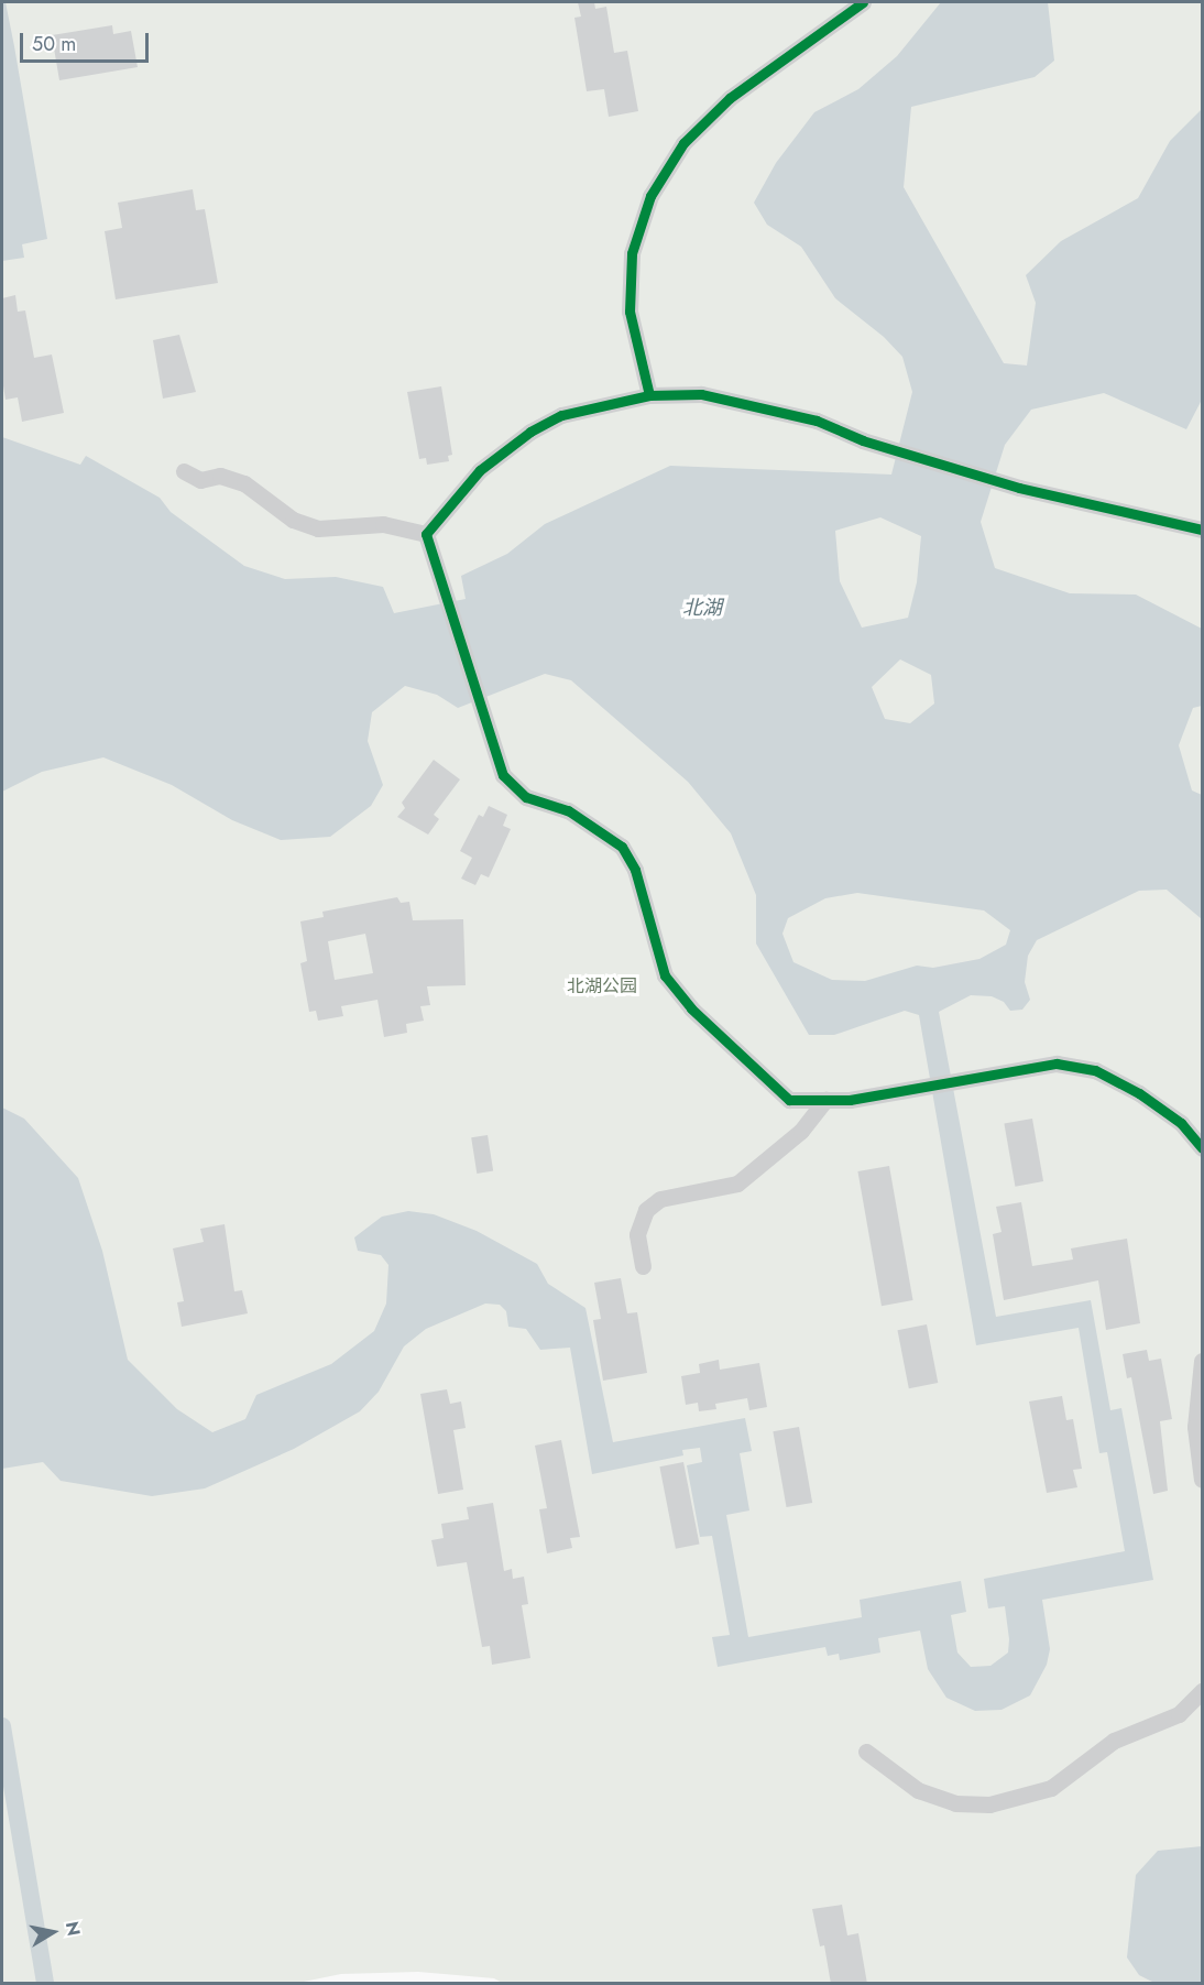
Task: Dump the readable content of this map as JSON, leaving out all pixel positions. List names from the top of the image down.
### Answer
{
  "water": ["北湖"],
  "parks": ["北湖公园"],
  "scale_bar": "50 m",
  "north": "right"
}
